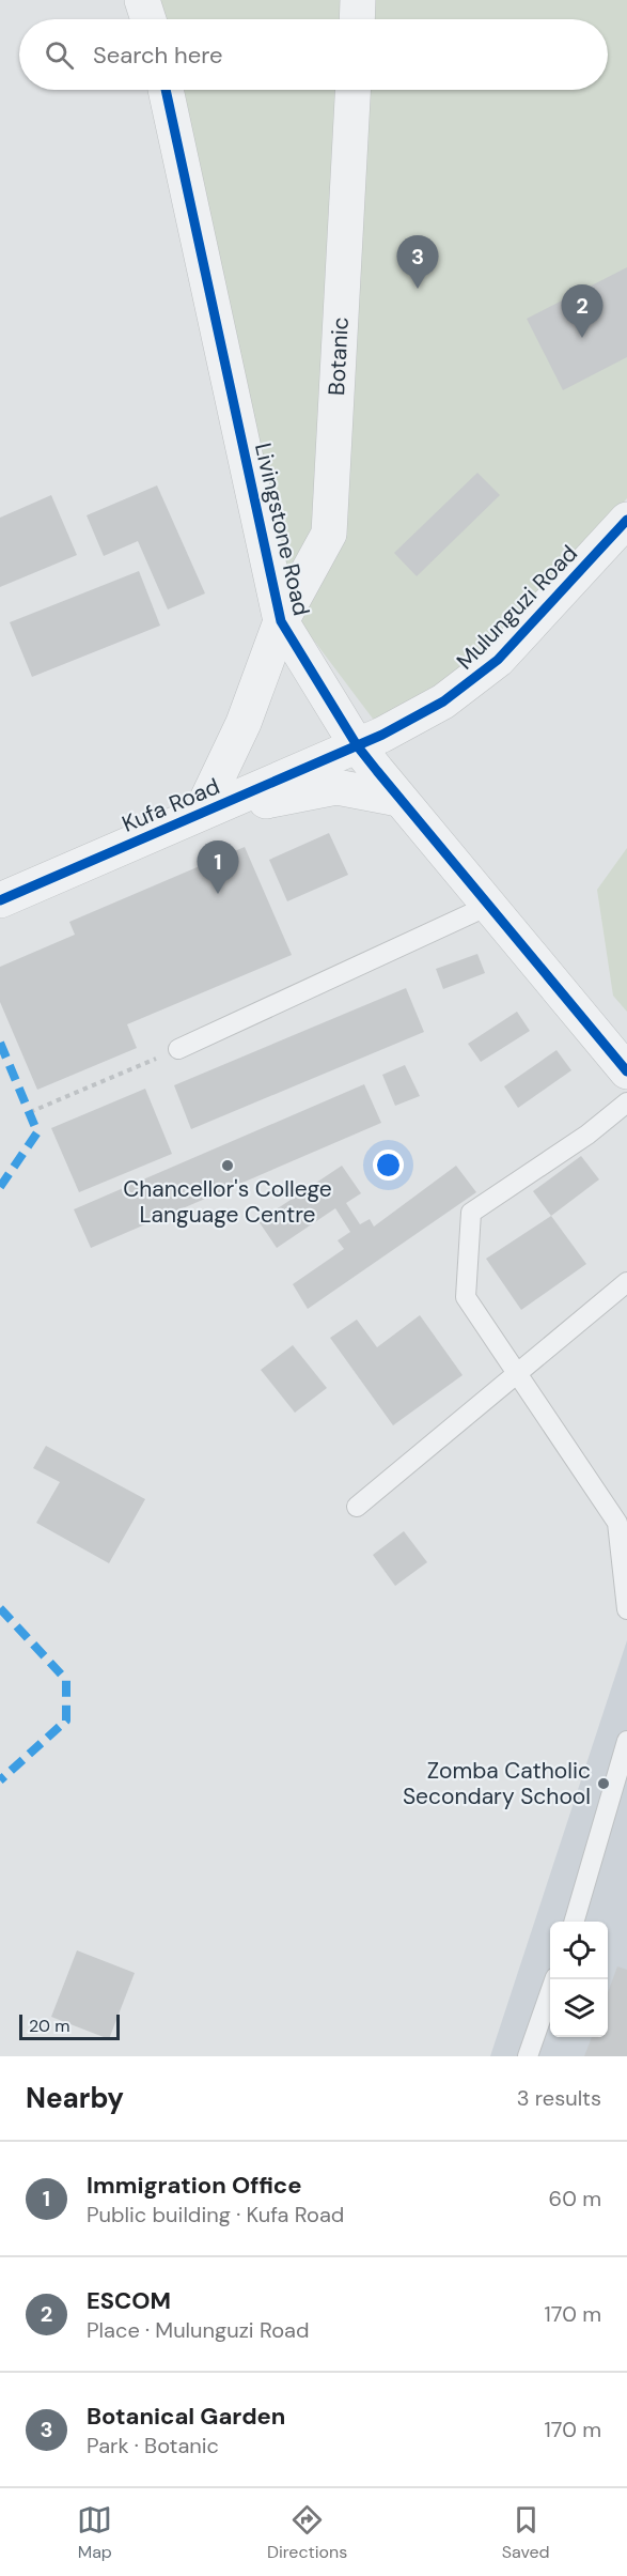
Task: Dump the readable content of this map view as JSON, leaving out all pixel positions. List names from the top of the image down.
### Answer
{
  "streets": {
    "street": [
      "Botanic",
      "Livingstone Road",
      "Mulunguzi Road",
      "Kufa Road"
    ]
  },
  "crossings": [
    ["Botanic", "Livingstone Road"],
    ["Botanic", "Kufa Road"],
    ["Livingstone Road", "Mulunguzi Road"],
    ["Livingstone Road", "Kufa Road"],
    ["Mulunguzi Road", "Kufa Road"]
  ],
  "places": ["Chancellor's College Language Centre", "Zomba Catholic Secondary School"],
  "scale_bar": "20 m",
  "page": {
    "search": "Search here",
    "pins": ["3", "2", "1"],
    "scale": "20 m",
    "heading": ["Nearby", "3 results"],
    "list": [
      {
        "mark": "1",
        "name": "Immigration Office",
        "note": "Public building · Kufa Road",
        "value": "60 m"
      },
      {
        "mark": "2",
        "name": "ESCOM",
        "note": "Place · Mulunguzi Road",
        "value": "170 m"
      },
      {
        "mark": "3",
        "name": "Botanical Garden",
        "note": "Park · Botanic",
        "value": "170 m"
      }
    ],
    "nav": ["Map", "Directions", "Saved"]
  }
}
